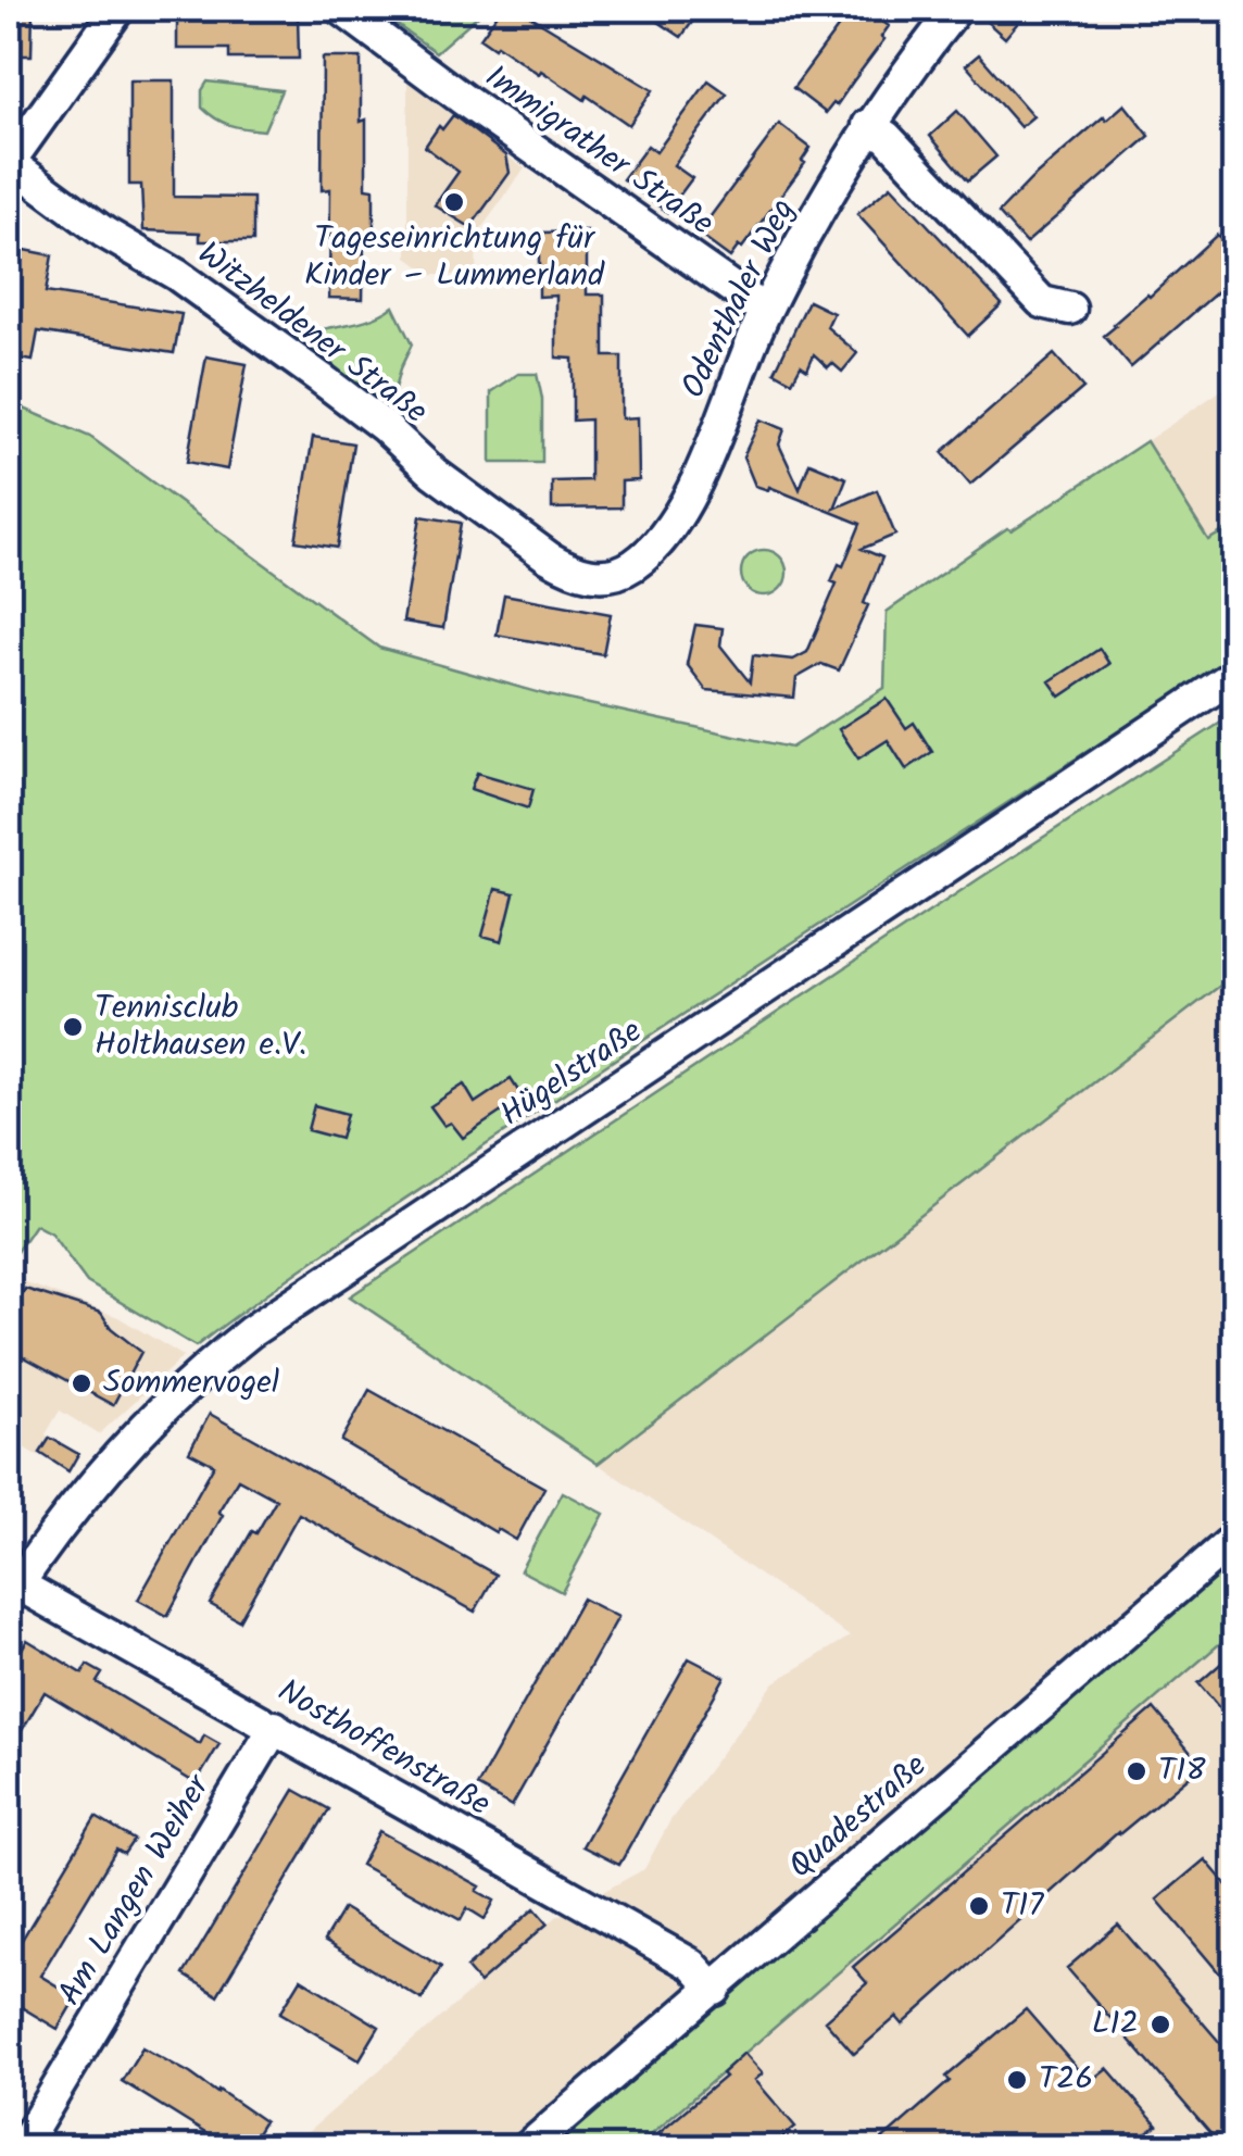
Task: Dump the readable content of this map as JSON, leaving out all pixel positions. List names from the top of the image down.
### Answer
{
  "streets": {
    "street": [
      "Immigrather Straße",
      "Odenthaler Weg",
      "Witzheldener Straße",
      "Hügelstraße",
      "Nosthoffenstraße",
      "Quadestraße",
      "Am Langen Weiher"
    ]
  },
  "crossings": [
    ["Immigrather Straße", "Odenthaler Weg"],
    ["Odenthaler Weg", "Witzheldener Straße"],
    ["Hügelstraße", "Nosthoffenstraße"],
    ["Nosthoffenstraße", "Quadestraße"],
    ["Nosthoffenstraße", "Am Langen Weiher"]
  ],
  "places": [
    "Tageseinrichtung für Kinder – Lummerland",
    "Tennisclub Holthausen e.V.",
    "Sommervogel",
    "T18",
    "T17",
    "L12",
    "T26"
  ]
}
